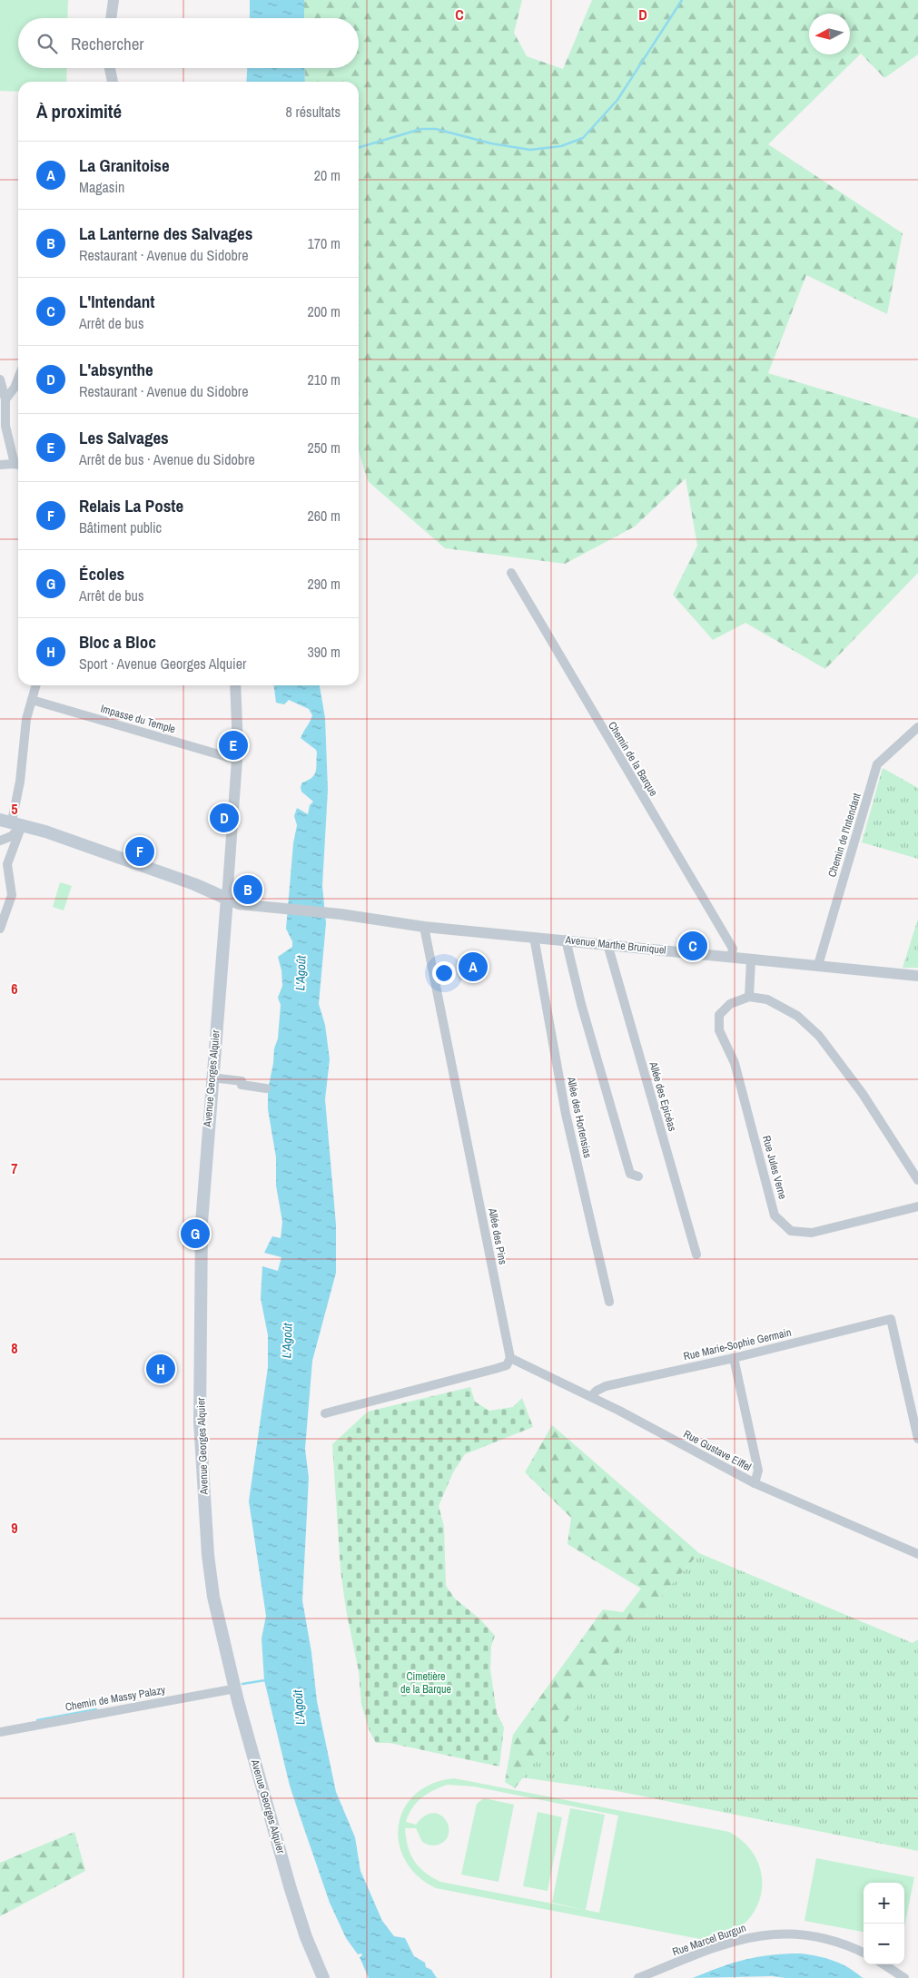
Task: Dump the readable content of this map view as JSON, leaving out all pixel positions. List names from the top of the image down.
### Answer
{
  "streets": {
    "main road": ["Avenue Georges Alquier"],
    "street": [
      "Impasse du Temple",
      "Chemin de la Barque",
      "Chemin de l'Intendant",
      "Avenue Marthe Bruniquel",
      "Allée des Epicéas",
      "Allée des Hortensias",
      "Rue Jules Verne",
      "Allée des Pins",
      "Rue Marie-Sophie Germain",
      "Rue Gustave Eiffel",
      "Chemin de Massy Palazy",
      "Rue Marcel Burgun"
    ]
  },
  "crossings": [
    ["Chemin de la Barque", "Avenue Marthe Bruniquel"],
    ["Chemin de l'Intendant", "Avenue Marthe Bruniquel"],
    ["Avenue Marthe Bruniquel", "Avenue Georges Alquier"],
    ["Avenue Marthe Bruniquel", "Allée des Epicéas"],
    ["Avenue Marthe Bruniquel", "Allée des Hortensias"],
    ["Avenue Marthe Bruniquel", "Allée des Pins"],
    ["Avenue Georges Alquier", "Chemin de Massy Palazy"],
    ["Allée des Pins", "Rue Gustave Eiffel"],
    ["Rue Marie-Sophie Germain", "Rue Gustave Eiffel"]
  ],
  "water": ["L'Agoût"],
  "parks": ["Cimetière de la Barque"],
  "north": "left",
  "page": {
    "search": "Rechercher",
    "heading": ["À proximité", "8 résultats"],
    "list": [
      {
        "mark": "A",
        "name": "La Granitoise",
        "note": "Magasin",
        "value": "20 m"
      },
      {
        "mark": "B",
        "name": "La Lanterne des Salvages",
        "note": "Restaurant · Avenue du Sidobre",
        "value": "170 m"
      },
      {
        "mark": "C",
        "name": "L'Intendant",
        "note": "Arrêt de bus",
        "value": "200 m"
      },
      {
        "mark": "D",
        "name": "L'absynthe",
        "note": "Restaurant · Avenue du Sidobre",
        "value": "210 m"
      },
      {
        "mark": "E",
        "name": "Les Salvages",
        "note": "Arrêt de bus · Avenue du Sidobre",
        "value": "250 m"
      },
      {
        "mark": "F",
        "name": "Relais La Poste",
        "note": "Bâtiment public",
        "value": "260 m"
      },
      {
        "mark": "G",
        "name": "Écoles",
        "note": "Arrêt de bus",
        "value": "290 m"
      },
      {
        "mark": "H",
        "name": "Bloc a Bloc",
        "note": "Sport · Avenue Georges Alquier",
        "value": "390 m"
      }
    ],
    "pins": [
      "E",
      "D",
      "F",
      "B",
      "C",
      "A",
      "G",
      "H"
    ],
    "map_buttons": ["+", "−"]
  },
  "grid": {
    "columns": ["C", "D"],
    "rows": [
      "5",
      "6",
      "7",
      "8",
      "9"
    ]
  }
}
